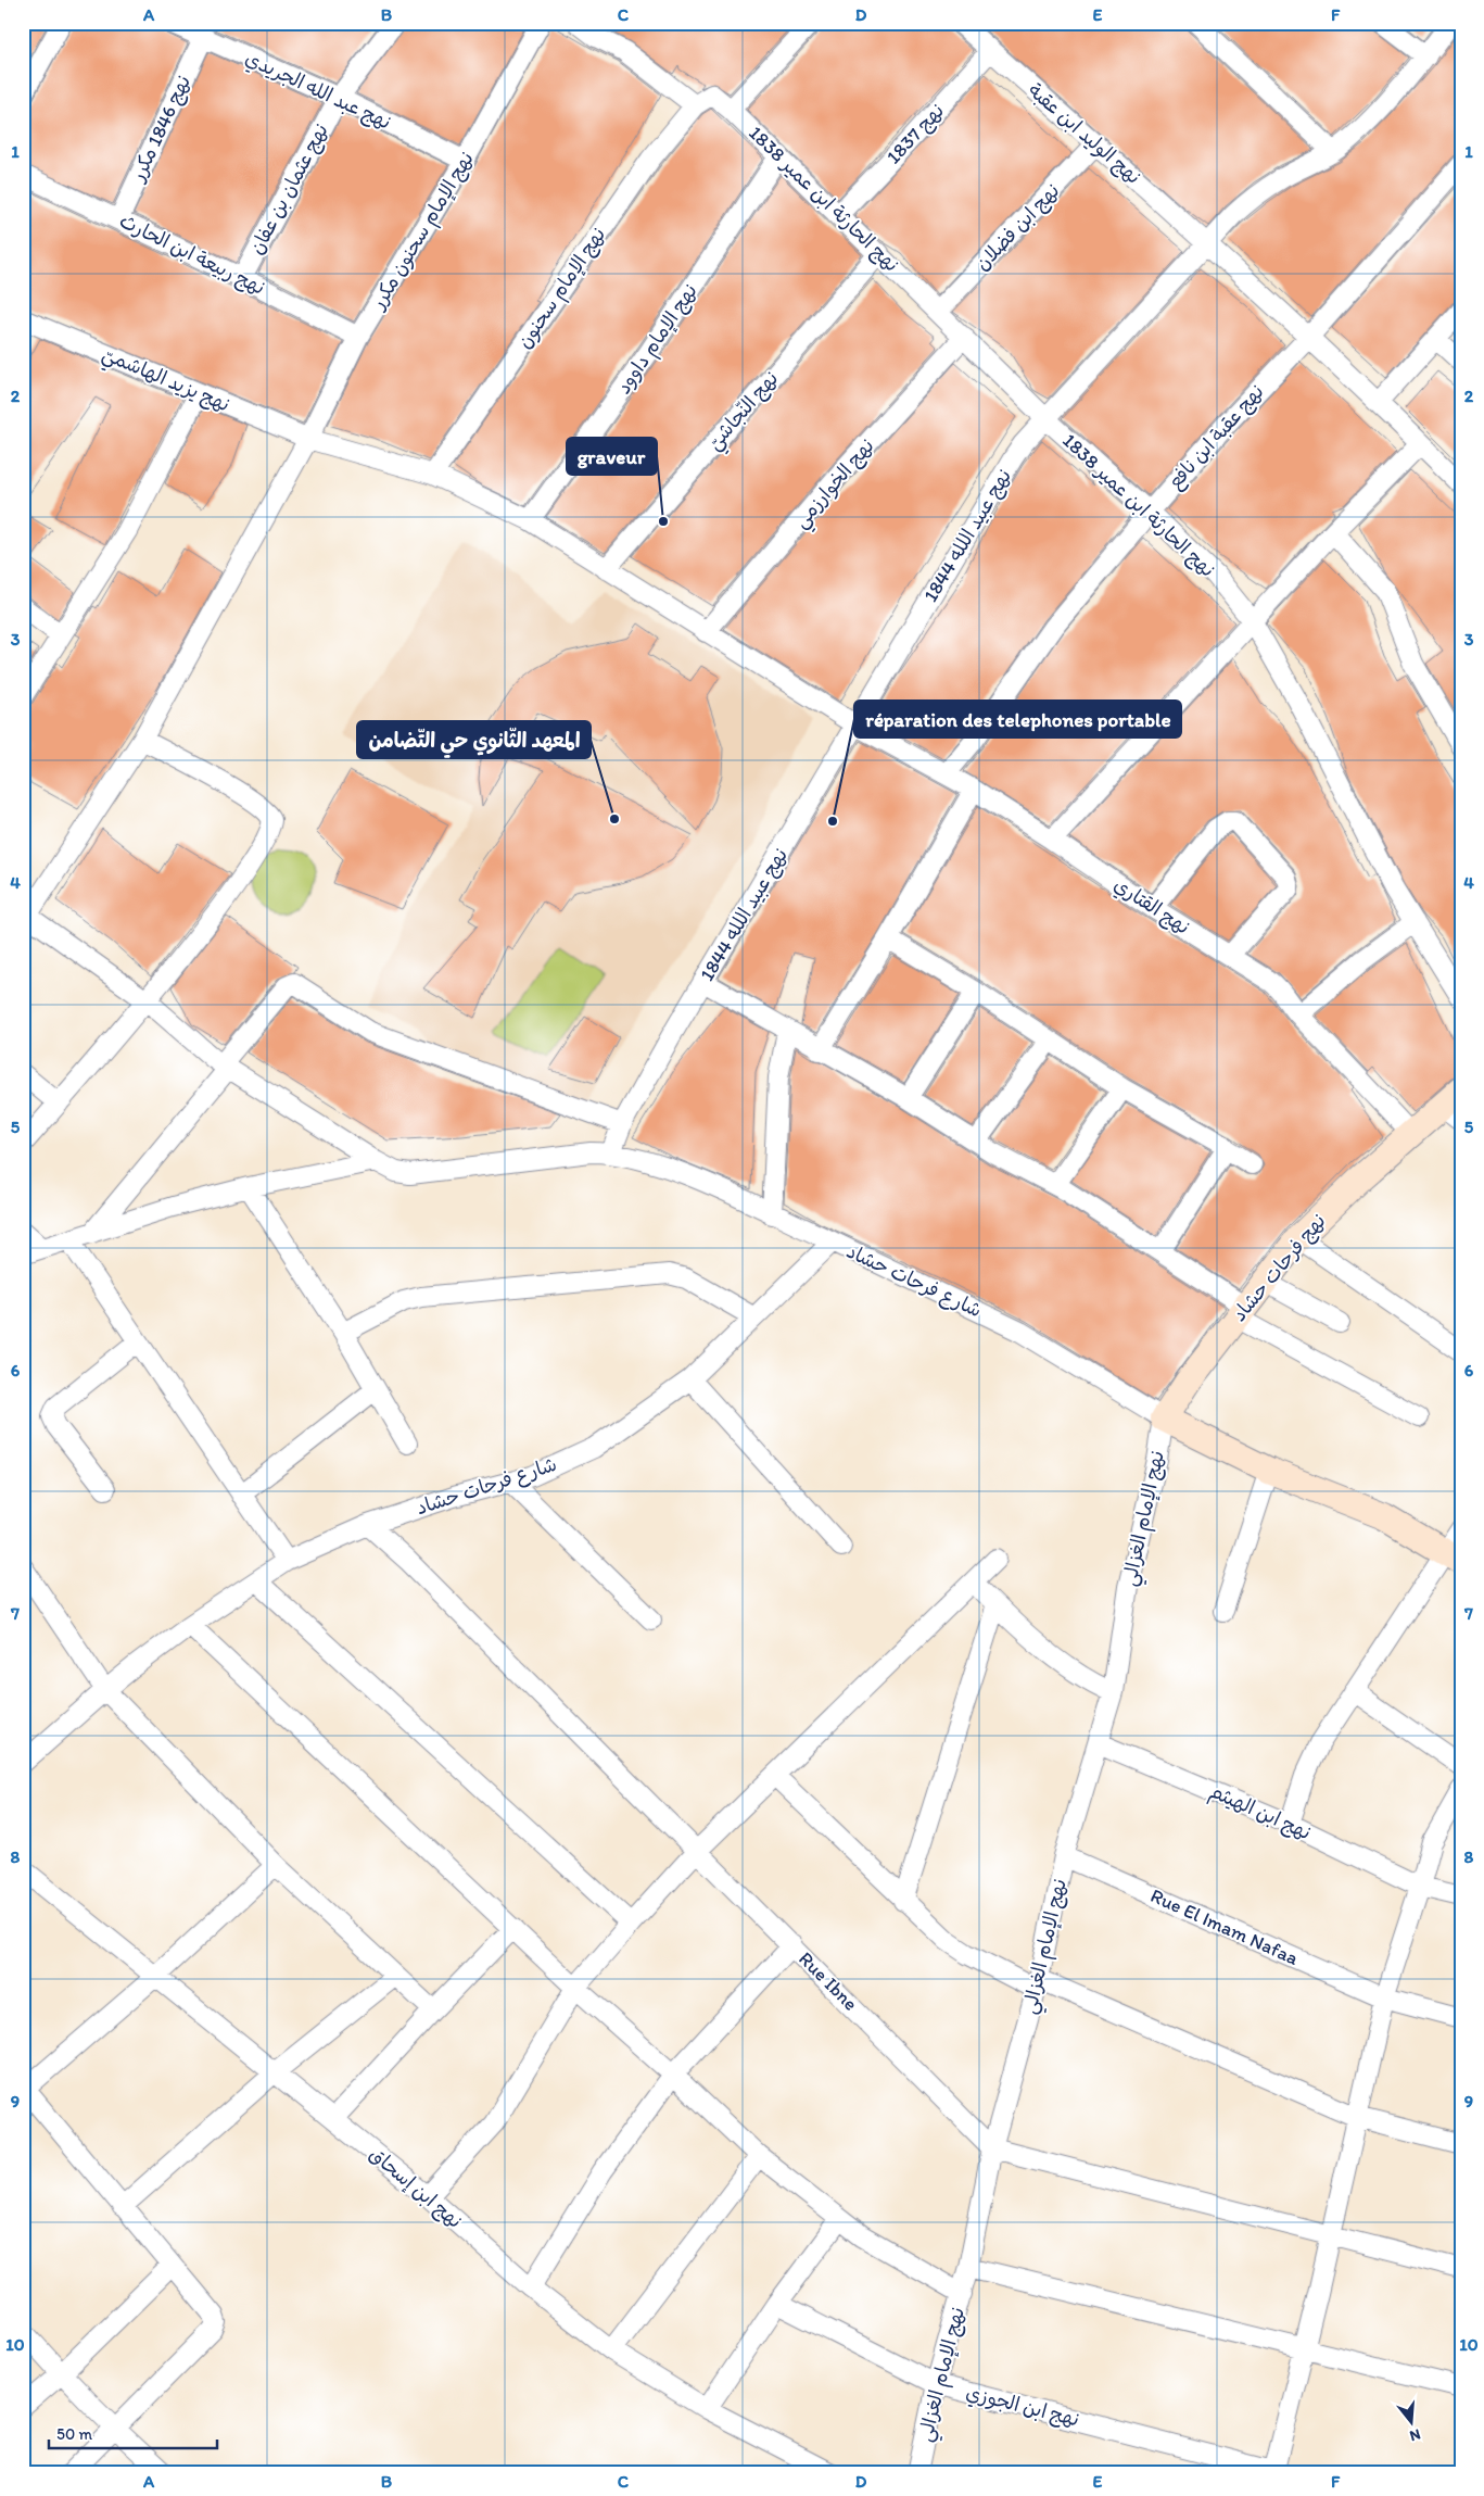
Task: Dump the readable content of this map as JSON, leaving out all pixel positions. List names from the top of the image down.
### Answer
{
  "streets": {
    "street": [
      "نهج عبد الله الجريدي",
      "نهج 1846 مكرر",
      "نهج 1837",
      "نهج الوليد ابن عقبة",
      "نهج عثمان بن عفان",
      "نهج الحارثة ابن عمير 1838",
      "نهج ابن فضلان",
      "نهج الإمام سحنون مكرر",
      "نهج ربيعة ابن الحارث",
      "نهج الإمام سحنون",
      "نهج الإمام داوود",
      "نهج يزيد الهاشميّ",
      "نهج النّجاشيّ",
      "نهج عقبة ابن نافع",
      "نهج الخوارزمي",
      "نهج عبيد اللله 1844",
      "نهج القتاري",
      "نهج فرحات حشاد",
      "شارع فرحات حشاد",
      "نهج الإمام الغزالي",
      "نهج ابن الهيثم",
      "Rue El Imam Nafaa",
      "Rue Ibne",
      "نهج ابن إسحاق",
      "نهج ابن الجوزي"
    ]
  },
  "crossings": [
    ["نهج عبد الله الجريدي", "نهج 1846 مكرر"],
    ["نهج عبد الله الجريدي", "نهج عثمان بن عفان"],
    ["نهج عبد الله الجريدي", "نهج الإمام سحنون مكرر"],
    ["نهج 1846 مكرر", "نهج ربيعة ابن الحارث"],
    ["نهج 1837", "نهج الوليد ابن عقبة"],
    ["نهج 1837", "نهج الحارثة ابن عمير 1838"],
    ["نهج الوليد ابن عقبة", "نهج ابن فضلان"],
    ["نهج الوليد ابن عقبة", "نهج عقبة ابن نافع"],
    ["نهج الوليد ابن عقبة", "نهج عبيد اللله 1844"],
    ["نهج عثمان بن عفان", "نهج ربيعة ابن الحارث"],
    ["نهج الحارثة ابن عمير 1838", "نهج ابن فضلان"],
    ["نهج الحارثة ابن عمير 1838", "نهج الإمام سحنون"],
    ["نهج الحارثة ابن عمير 1838", "نهج الإمام داوود"],
    ["نهج الحارثة ابن عمير 1838", "نهج النّجاشيّ"],
    ["نهج الحارثة ابن عمير 1838", "نهج عقبة ابن نافع"],
    ["نهج الحارثة ابن عمير 1838", "نهج الخوارزمي"],
    ["نهج الحارثة ابن عمير 1838", "نهج عبيد اللله 1844"],
    ["نهج الإمام سحنون مكرر", "نهج ربيعة ابن الحارث"],
    ["نهج الإمام سحنون مكرر", "نهج يزيد الهاشميّ"],
    ["نهج الإمام سحنون", "نهج يزيد الهاشميّ"],
    ["نهج الإمام داوود", "نهج يزيد الهاشميّ"],
    ["نهج يزيد الهاشميّ", "نهج النّجاشيّ"],
    ["نهج يزيد الهاشميّ", "نهج القتاري"],
    ["نهج النّجاشيّ", "نهج القتاري"],
    ["نهج عقبة ابن نافع", "نهج القتاري"],
    ["نهج الخوارزمي", "نهج القتاري"],
    ["نهج عبيد اللله 1844", "نهج القتاري"],
    ["نهج القتاري", "نهج فرحات حشاد"],
    ["نهج فرحات حشاد", "شارع فرحات حشاد"],
    ["نهج فرحات حشاد", "نهج الإمام الغزالي"],
    ["شارع فرحات حشاد", "نهج الإمام الغزالي"],
    ["شارع فرحات حشاد", "Rue Ibne"],
    ["نهج الإمام الغزالي", "نهج ابن الهيثم"],
    ["نهج الإمام الغزالي", "Rue El Imam Nafaa"],
    ["نهج الإمام الغزالي", "Rue Ibne"],
    ["نهج الإمام الغزالي", "نهج ابن الجوزي"]
  ],
  "places": ["graveur", "المعهد الثّانوي حي التّضامن", "réparation des telephones portable"],
  "scale_bar": "50 m",
  "north": "bottom",
  "grid": {
    "columns": [
      "A",
      "B",
      "C",
      "D",
      "E",
      "F"
    ],
    "rows": [
      "1",
      "2",
      "3",
      "4",
      "5",
      "6",
      "7",
      "8",
      "9",
      "10"
    ]
  }
}
